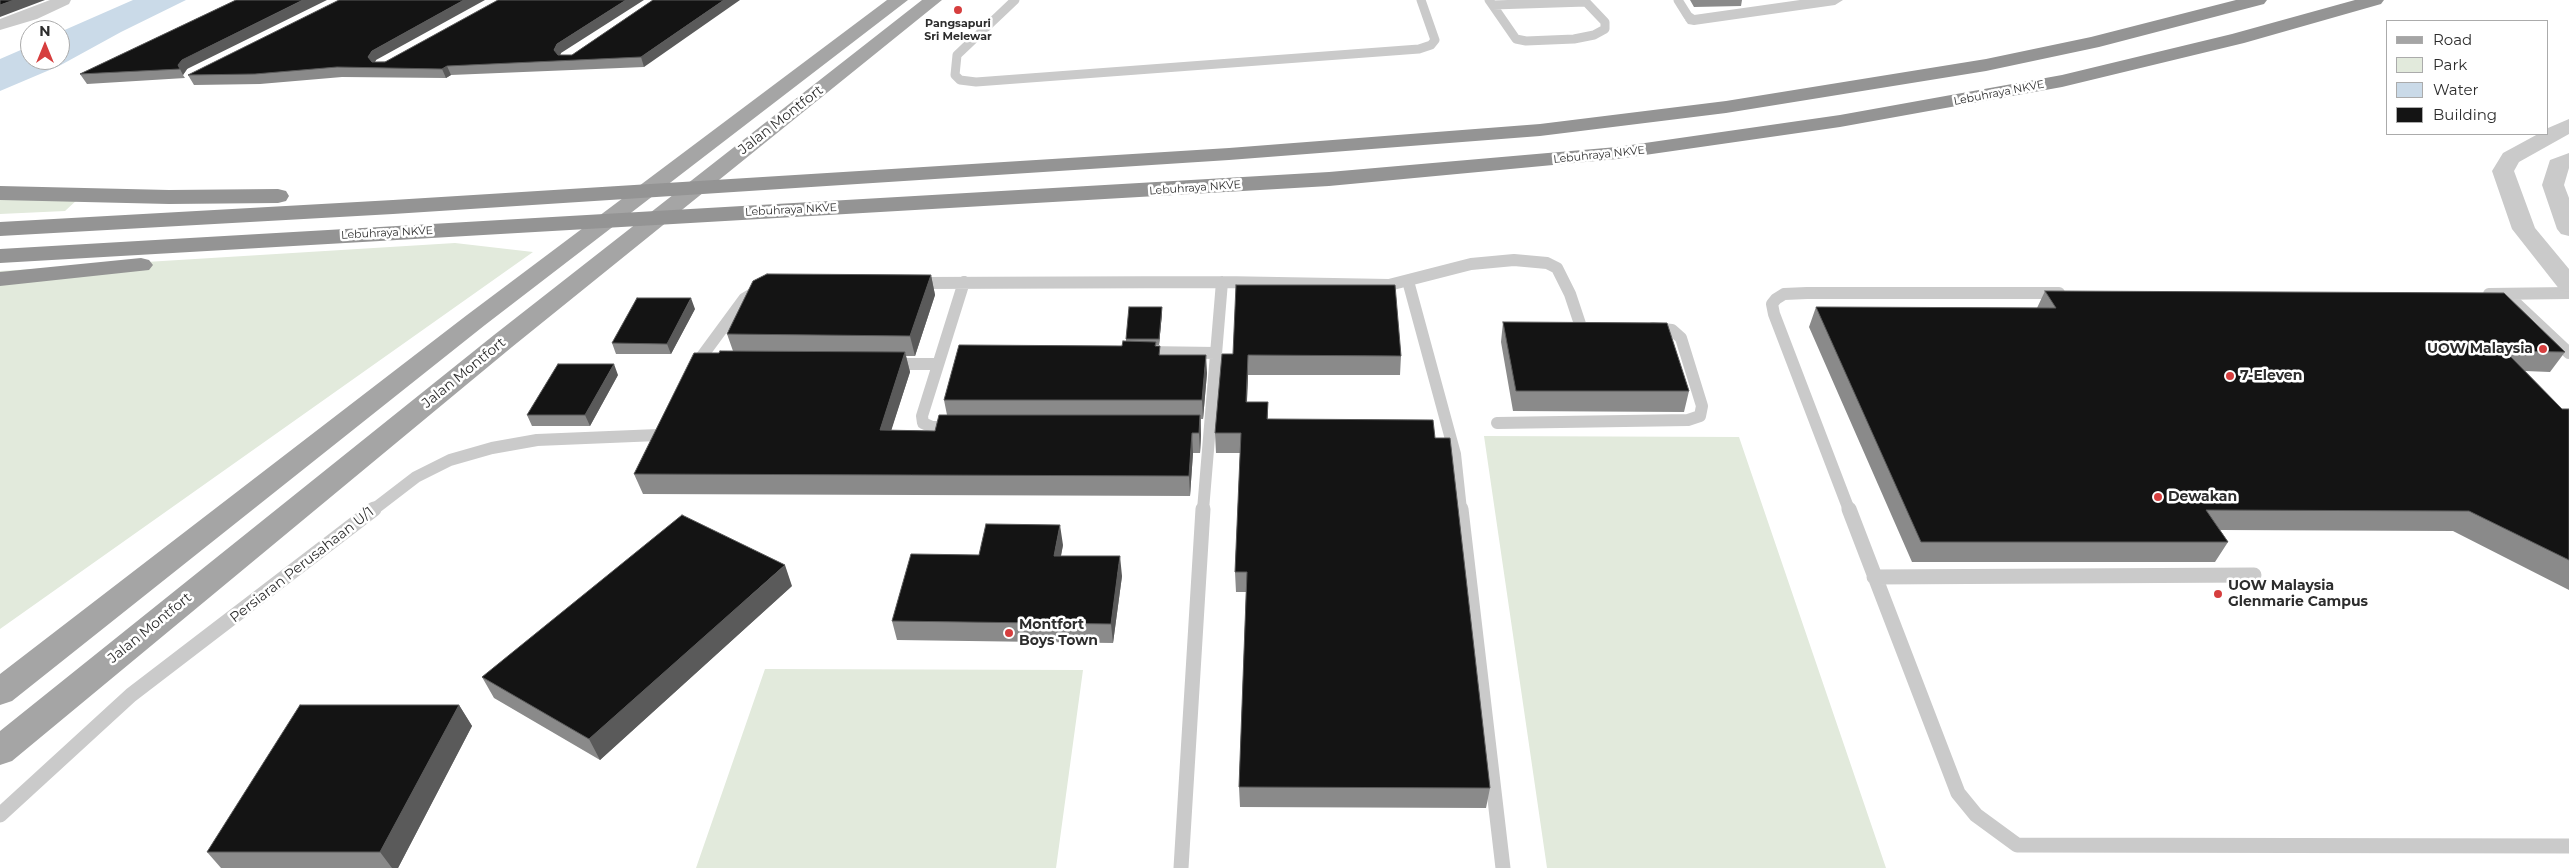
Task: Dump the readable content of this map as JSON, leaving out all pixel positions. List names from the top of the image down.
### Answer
{
  "streets": {
    "highway": ["Lebuhraya NKVE"],
    "main road": ["Jalan Montfort"],
    "lane": ["Persiaran Perusahaan U/1"]
  },
  "places": [
    "Pangsapuri Sri Melewar",
    "UOW Malaysia",
    "7-Eleven",
    "Dewakan",
    "UOW Malaysia Glenmarie Campus",
    "Montfort Boys Town"
  ],
  "legend": [
    "Road",
    "Park",
    "Water",
    "Building"
  ],
  "north": "top"
}
